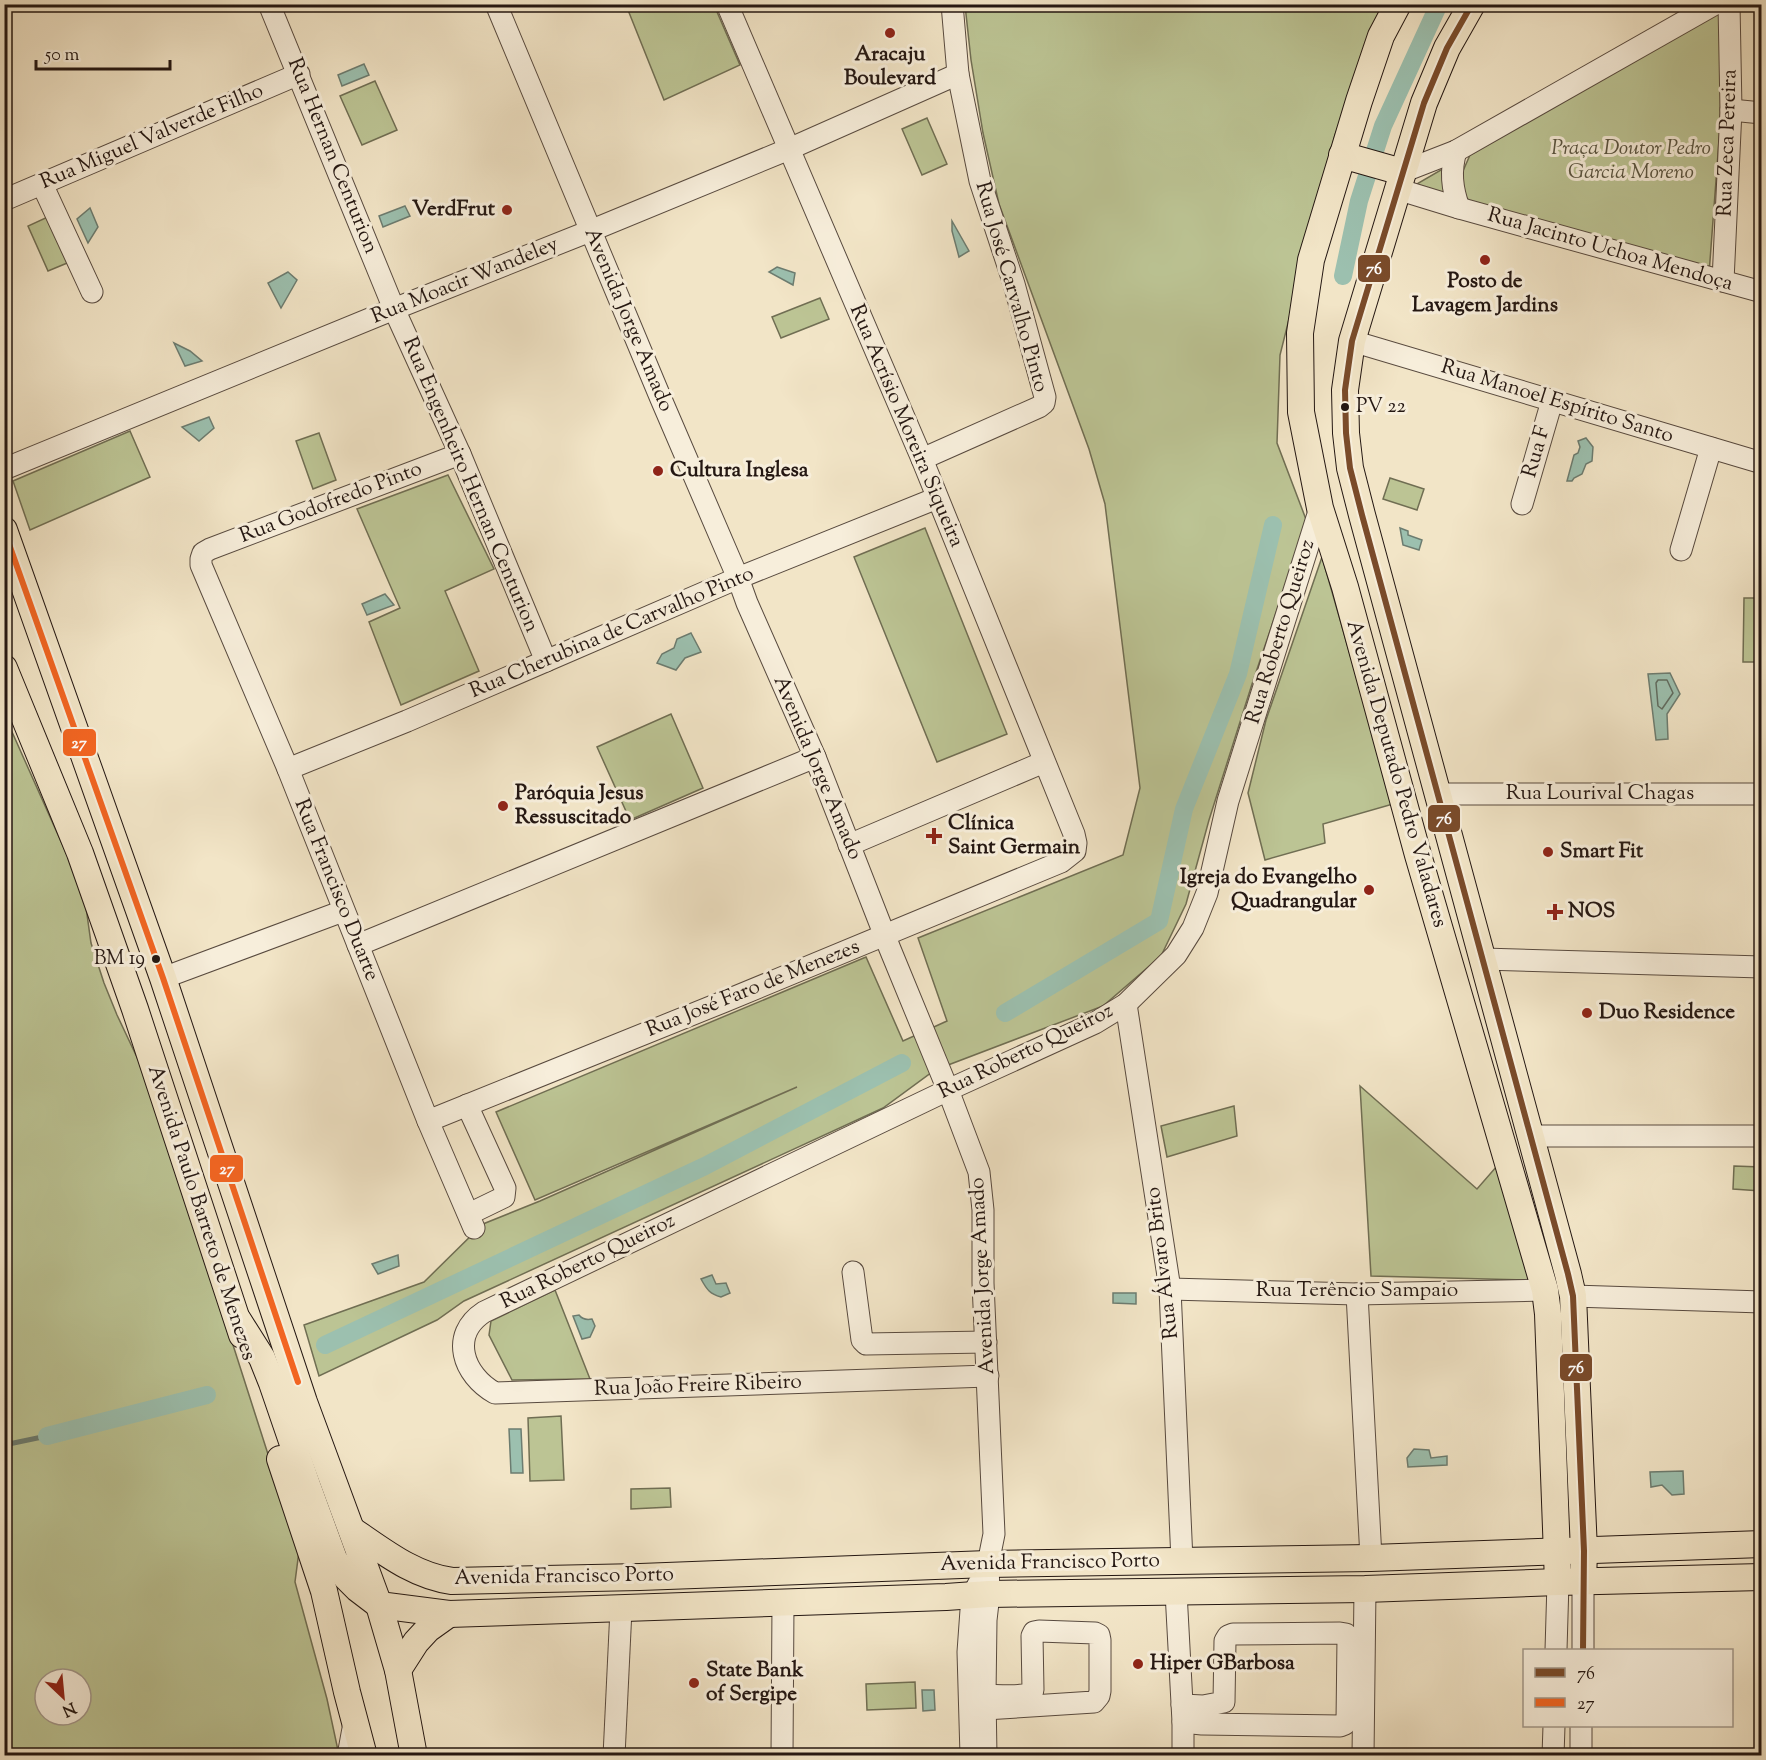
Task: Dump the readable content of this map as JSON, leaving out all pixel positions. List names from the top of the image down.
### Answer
{
  "streets": {
    "main road": ["Avenida Deputado Pedro Valadares", "Avenida Paulo Barreto de Menezes", "Avenida Francisco Porto"],
    "street": [
      "Rua Miguel Valverde Filho",
      "Rua Zeca Pereira",
      "Rua Hernan Centurion",
      "Rua Jacinto Uchoa Mendoça",
      "Rua Moacir Wandeley",
      "Rua José Carvalho Pinto",
      "Avenida Jorge Amado",
      "Rua Manoel Espírito Santo",
      "Rua Acrísio Moreira Siqueira",
      "Rua F",
      "Rua Engenheiro Hernan Centurion",
      "Rua Godofredo Pinto",
      "Rua Roberto Queiroz",
      "Rua Cherubina de Carvalho Pinto",
      "Rua Lourival Chagas",
      "Rua Francisco Duarte",
      "Rua José Faro de Menezes",
      "Rua Álvaro Brito",
      "Rua Terêncio Sampaio",
      "Rua João Freire Ribeiro"
    ]
  },
  "crossings": [
    ["Rua Miguel Valverde Filho", "Rua Hernan Centurion"],
    ["Rua Zeca Pereira", "Rua Jacinto Uchoa Mendoça"],
    ["Rua Hernan Centurion", "Rua Moacir Wandeley"],
    ["Rua Hernan Centurion", "Rua Engenheiro Hernan Centurion"],
    ["Rua Jacinto Uchoa Mendoça", "Avenida Deputado Pedro Valadares"],
    ["Rua Moacir Wandeley", "Rua José Carvalho Pinto"],
    ["Rua Moacir Wandeley", "Avenida Jorge Amado"],
    ["Rua Moacir Wandeley", "Rua Acrísio Moreira Siqueira"],
    ["Rua Moacir Wandeley", "Rua Engenheiro Hernan Centurion"],
    ["Rua José Carvalho Pinto", "Rua Acrísio Moreira Siqueira"],
    ["Avenida Jorge Amado", "Rua Roberto Queiroz"],
    ["Avenida Jorge Amado", "Rua Cherubina de Carvalho Pinto"],
    ["Avenida Jorge Amado", "Rua José Faro de Menezes"],
    ["Avenida Jorge Amado", "Rua João Freire Ribeiro"],
    ["Avenida Jorge Amado", "Avenida Francisco Porto"],
    ["Rua Manoel Espírito Santo", "Rua F"],
    ["Rua Manoel Espírito Santo", "Avenida Deputado Pedro Valadares"],
    ["Rua Acrísio Moreira Siqueira", "Rua Cherubina de Carvalho Pinto"],
    ["Rua Acrísio Moreira Siqueira", "Rua José Faro de Menezes"],
    ["Rua Engenheiro Hernan Centurion", "Rua Godofredo Pinto"],
    ["Rua Engenheiro Hernan Centurion", "Rua Cherubina de Carvalho Pinto"],
    ["Rua Godofredo Pinto", "Rua Francisco Duarte"],
    ["Rua Roberto Queiroz", "Avenida Deputado Pedro Valadares"],
    ["Rua Roberto Queiroz", "Rua Álvaro Brito"],
    ["Rua Roberto Queiroz", "Rua João Freire Ribeiro"],
    ["Rua Cherubina de Carvalho Pinto", "Rua Francisco Duarte"],
    ["Avenida Deputado Pedro Valadares", "Rua Lourival Chagas"],
    ["Avenida Deputado Pedro Valadares", "Rua Terêncio Sampaio"],
    ["Avenida Deputado Pedro Valadares", "Avenida Francisco Porto"],
    ["Rua Francisco Duarte", "Rua José Faro de Menezes"],
    ["Avenida Paulo Barreto de Menezes", "Avenida Francisco Porto"],
    ["Rua Álvaro Brito", "Rua Terêncio Sampaio"],
    ["Rua Álvaro Brito", "Avenida Francisco Porto"]
  ],
  "parks": ["Praça Doutor Pedro Garcia Moreno"],
  "places": {
    "other": [
      "Aracaju Boulevard",
      "VerdFrut",
      "Posto de Lavagem Jardins",
      "PV 22",
      "Cultura Inglesa",
      "Paróquia Jesus Ressuscitado",
      "Smart Fit",
      "Igreja do Evangelho Quadrangular",
      "BM 19",
      "Duo Residence",
      "Hiper GBarbosa",
      "State Bank of Sergipe"
    ],
    "health": ["Clínica Saint Germain", "NOS"]
  },
  "lines": ["transit line 76", "transit line 27"],
  "legend": ["76", "27"],
  "scale_bar": "50 m",
  "north": "bottom right"
}
